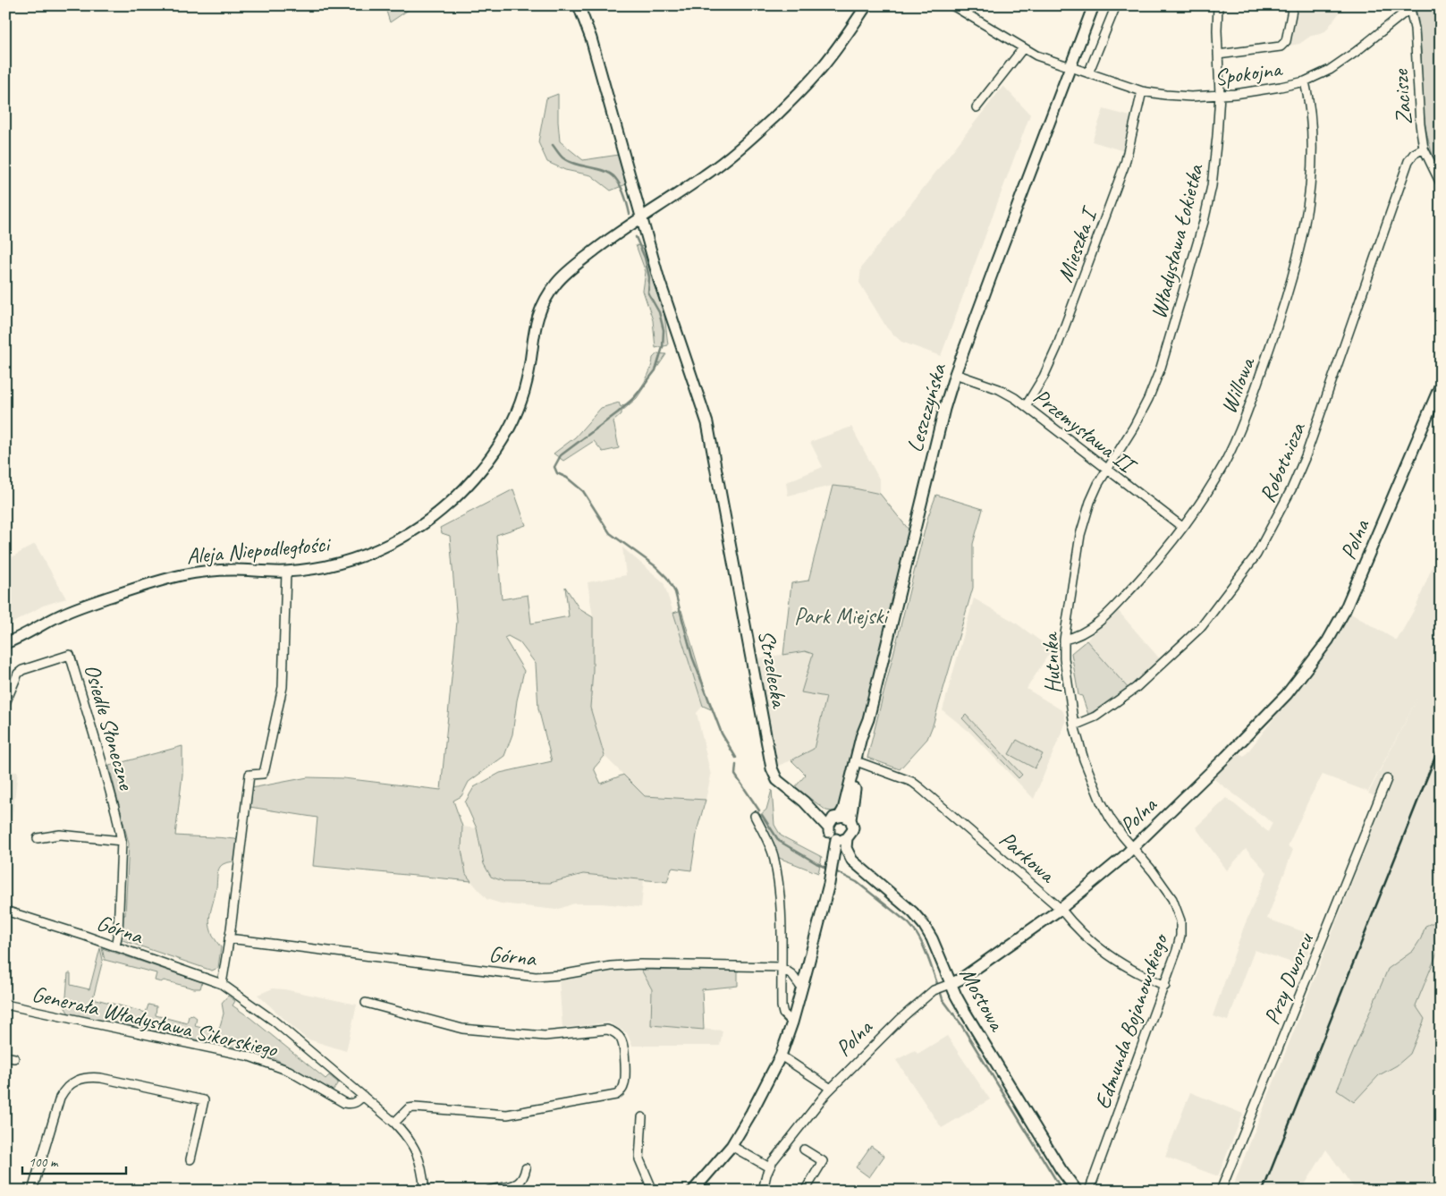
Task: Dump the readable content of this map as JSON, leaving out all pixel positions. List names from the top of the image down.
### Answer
{
  "streets": {
    "street": [
      "Spokojna",
      "Zacisze",
      "Władysława Łokietka",
      "Mieszka I",
      "Willowa",
      "Leszczyńska",
      "Przemysława II",
      "Robotnicza",
      "Polna",
      "Aleja Niepodległości",
      "Hutnika",
      "Strzelecka",
      "Osiedle Słoneczne",
      "Parkowa",
      "Górna",
      "Przy Dworcu",
      "Mostowa",
      "Generała Władysława Sikorskiego",
      "Edmunda Bojanowskiego"
    ]
  },
  "crossings": [
    ["Spokojna", "Zacisze"],
    ["Spokojna", "Władysława Łokietka"],
    ["Spokojna", "Mieszka I"],
    ["Spokojna", "Willowa"],
    ["Spokojna", "Leszczyńska"],
    ["Zacisze", "Robotnicza"],
    ["Władysława Łokietka", "Przemysława II"],
    ["Władysława Łokietka", "Hutnika"],
    ["Mieszka I", "Przemysława II"],
    ["Willowa", "Przemysława II"],
    ["Willowa", "Hutnika"],
    ["Leszczyńska", "Przemysława II"],
    ["Leszczyńska", "Strzelecka"],
    ["Leszczyńska", "Parkowa"],
    ["Przemysława II", "Hutnika"],
    ["Robotnicza", "Hutnika"],
    ["Polna", "Hutnika"],
    ["Polna", "Parkowa"],
    ["Polna", "Mostowa"],
    ["Polna", "Edmunda Bojanowskiego"],
    ["Aleja Niepodległości", "Strzelecka"],
    ["Hutnika", "Edmunda Bojanowskiego"],
    ["Osiedle Słoneczne", "Górna"],
    ["Parkowa", "Edmunda Bojanowskiego"],
    ["Górna", "Generała Władysława Sikorskiego"]
  ],
  "parks": ["Park Miejski"],
  "scale_bar": "100 m"
}
